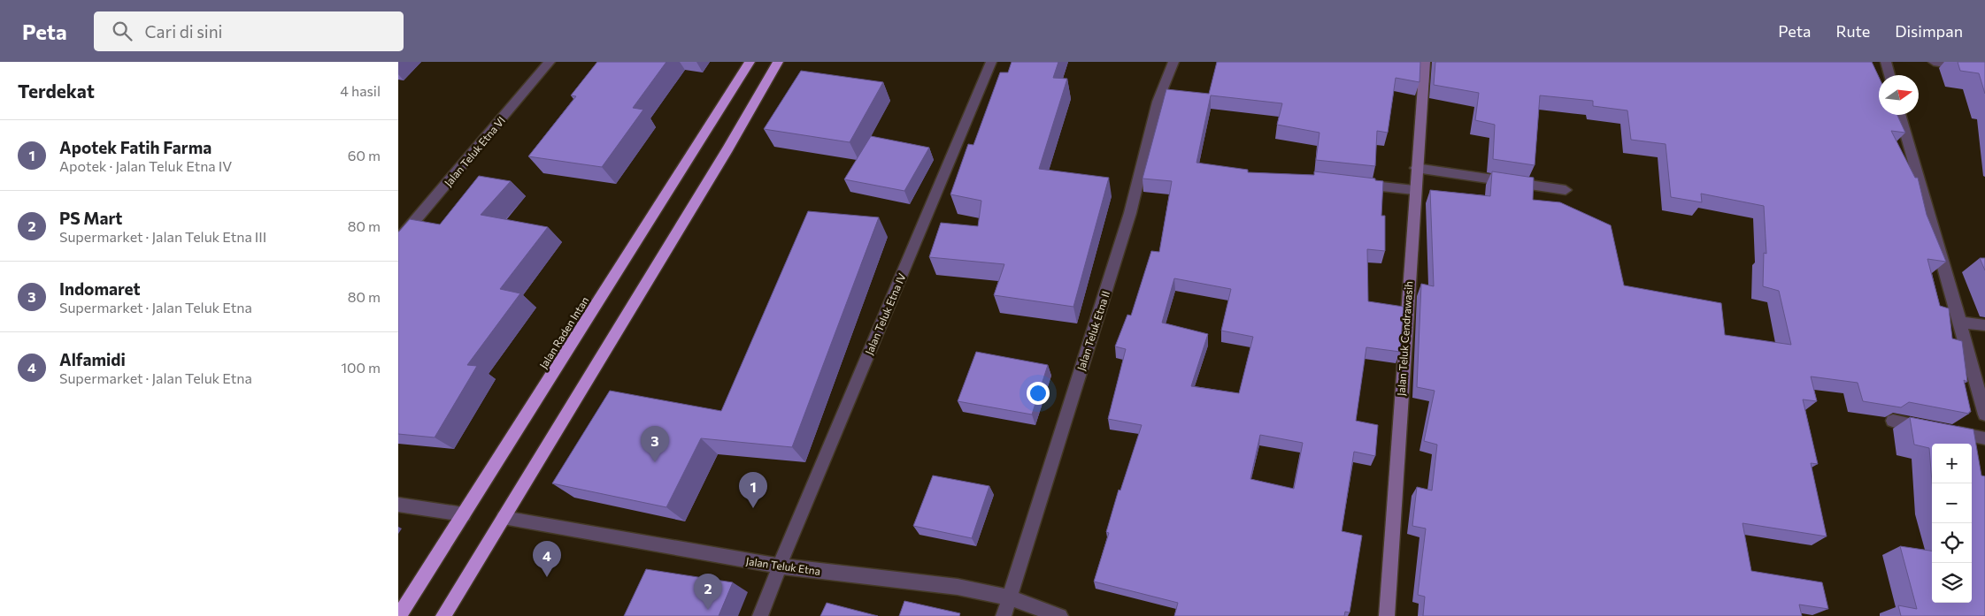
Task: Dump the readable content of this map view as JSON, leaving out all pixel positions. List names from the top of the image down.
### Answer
{
  "streets": {
    "highway": ["Jalan Raden Intan"],
    "street": [
      "Jalan Teluk Etna VI",
      "Jalan Teluk Etna IV",
      "Jalan Teluk Etna II",
      "Jalan Teluk Cendrawasih",
      "Jalan Teluk Etna"
    ]
  },
  "crossings": [
    ["Jalan Teluk Etna IV", "Jalan Teluk Etna"],
    ["Jalan Teluk Etna II", "Jalan Teluk Etna"]
  ],
  "north": "right",
  "page": {
    "header": "Peta",
    "search": "Cari di sini",
    "nav": ["Peta", "Rute", "Disimpan"],
    "heading": ["Terdekat", "4 hasil"],
    "list": [
      {
        "mark": "1",
        "name": "Apotek Fatih Farma",
        "note": "Apotek · Jalan Teluk Etna IV",
        "value": "60 m"
      },
      {
        "mark": "2",
        "name": "PS Mart",
        "note": "Supermarket · Jalan Teluk Etna III",
        "value": "80 m"
      },
      {
        "mark": "3",
        "name": "Indomaret",
        "note": "Supermarket · Jalan Teluk Etna",
        "value": "80 m"
      },
      {
        "mark": "4",
        "name": "Alfamidi",
        "note": "Supermarket · Jalan Teluk Etna",
        "value": "100 m"
      }
    ],
    "pins": [
      "3",
      "1",
      "4",
      "2"
    ],
    "map_buttons": ["+", "−"]
  }
}
